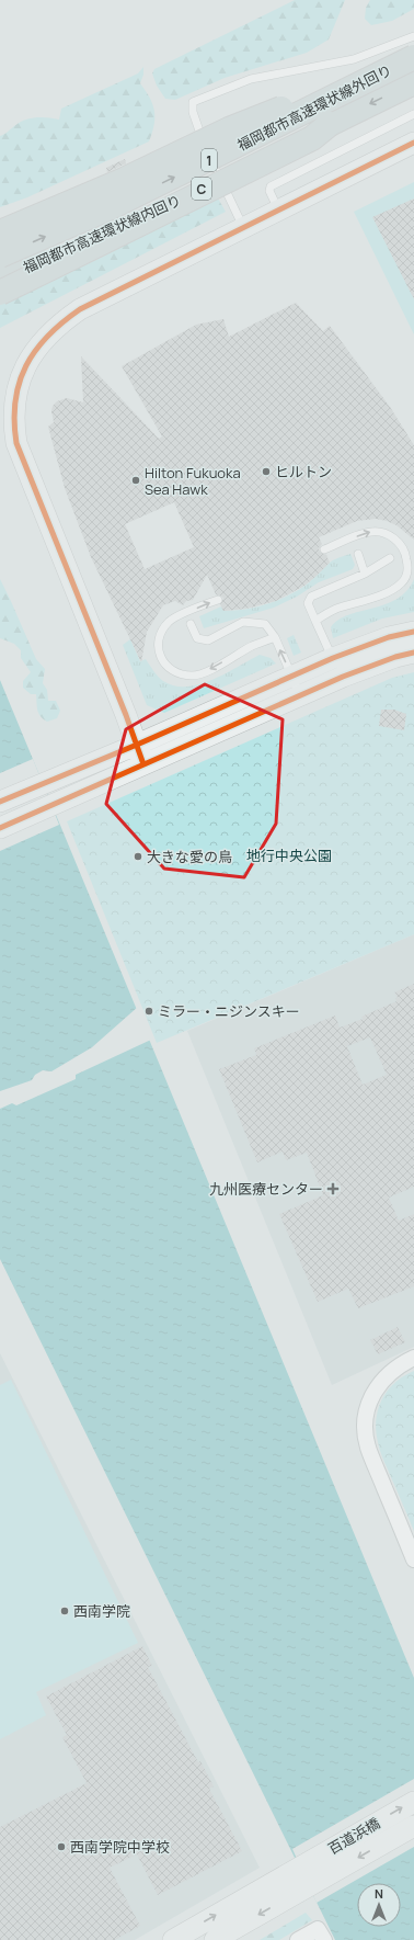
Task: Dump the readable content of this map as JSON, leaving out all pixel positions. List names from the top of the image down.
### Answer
{
  "streets": {
    "highway": [
      "福岡都市高速環状線外回り",
      "1",
      "C",
      "福岡都市高速環状線内回り"
    ],
    "street": ["百道浜橋"]
  },
  "parks": ["地行中央公園"],
  "places": {
    "other": [
      "ヒルトン",
      "Hilton Fukuoka Sea Hawk",
      "大きな愛の鳥",
      "ミラー・ニジンスキー",
      "西南学院",
      "西南学院中学校"
    ],
    "health": ["九州医療センター"]
  },
  "north": "top"
}
